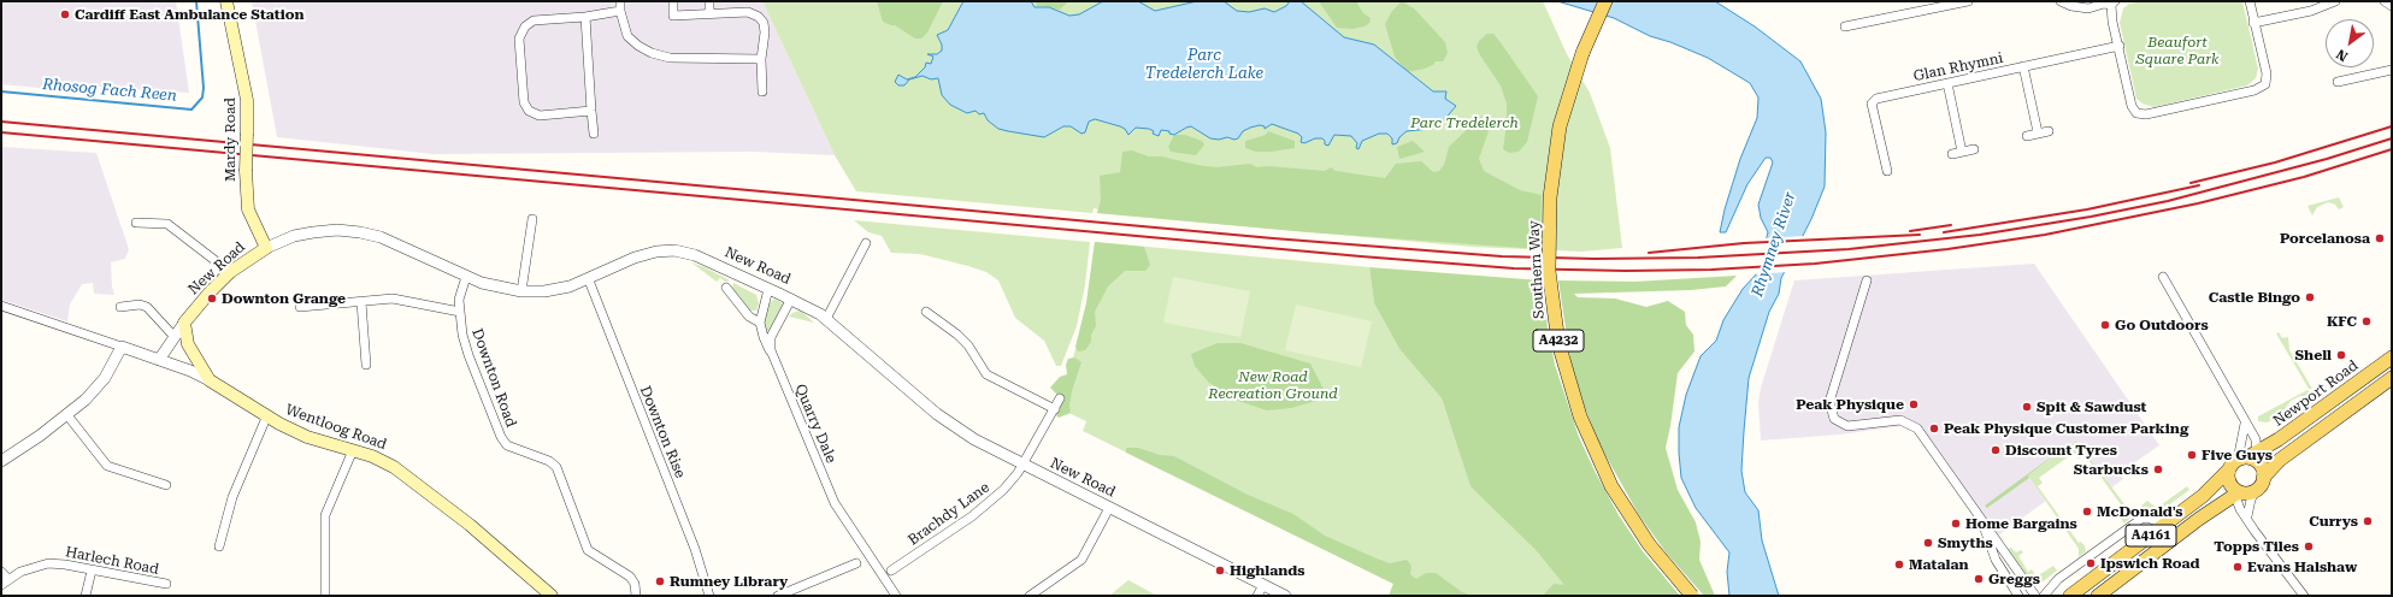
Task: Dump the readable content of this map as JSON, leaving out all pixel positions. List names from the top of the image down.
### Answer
{
  "streets": {
    "main road": [
      "Mardy Road",
      "New Road",
      "Southern Way",
      "A4232",
      "Newport Road",
      "Wentloog Road",
      "A4161"
    ],
    "street": [
      "Glan Rhymni",
      "Downton Road",
      "Quarry Dale",
      "Downton Rise",
      "Brachdy Lane",
      "Harlech Road"
    ]
  },
  "crossings": [
    ["Mardy Road", "New Road"],
    ["New Road", "Downton Road"],
    ["New Road", "Wentloog Road"],
    ["New Road", "Downton Rise"],
    ["New Road", "Brachdy Lane"],
    ["Newport Road", "A4161"]
  ],
  "water": ["Parc Tredelerch Lake", "Rhosog Fach Reen", "Rhymney River"],
  "parks": ["Beaufort Square Park", "Parc Tredelerch", "New Road Recreation Ground"],
  "places": [
    "Cardiff East Ambulance Station",
    "Porcelanosa",
    "Castle Bingo",
    "Downton Grange",
    "KFC",
    "Go Outdoors",
    "Shell",
    "Peak Physique",
    "Spit & Sawdust",
    "Peak Physique Customer Parking",
    "Discount Tyres",
    "Five Guys",
    "Starbucks",
    "McDonald's",
    "Currys",
    "Home Bargains",
    "Smyths",
    "Topps Tiles",
    "Ipswich Road",
    "Matalan",
    "Evans Halshaw",
    "Highlands",
    "Greggs",
    "Rumney Library"
  ],
  "north": "bottom left"
}
